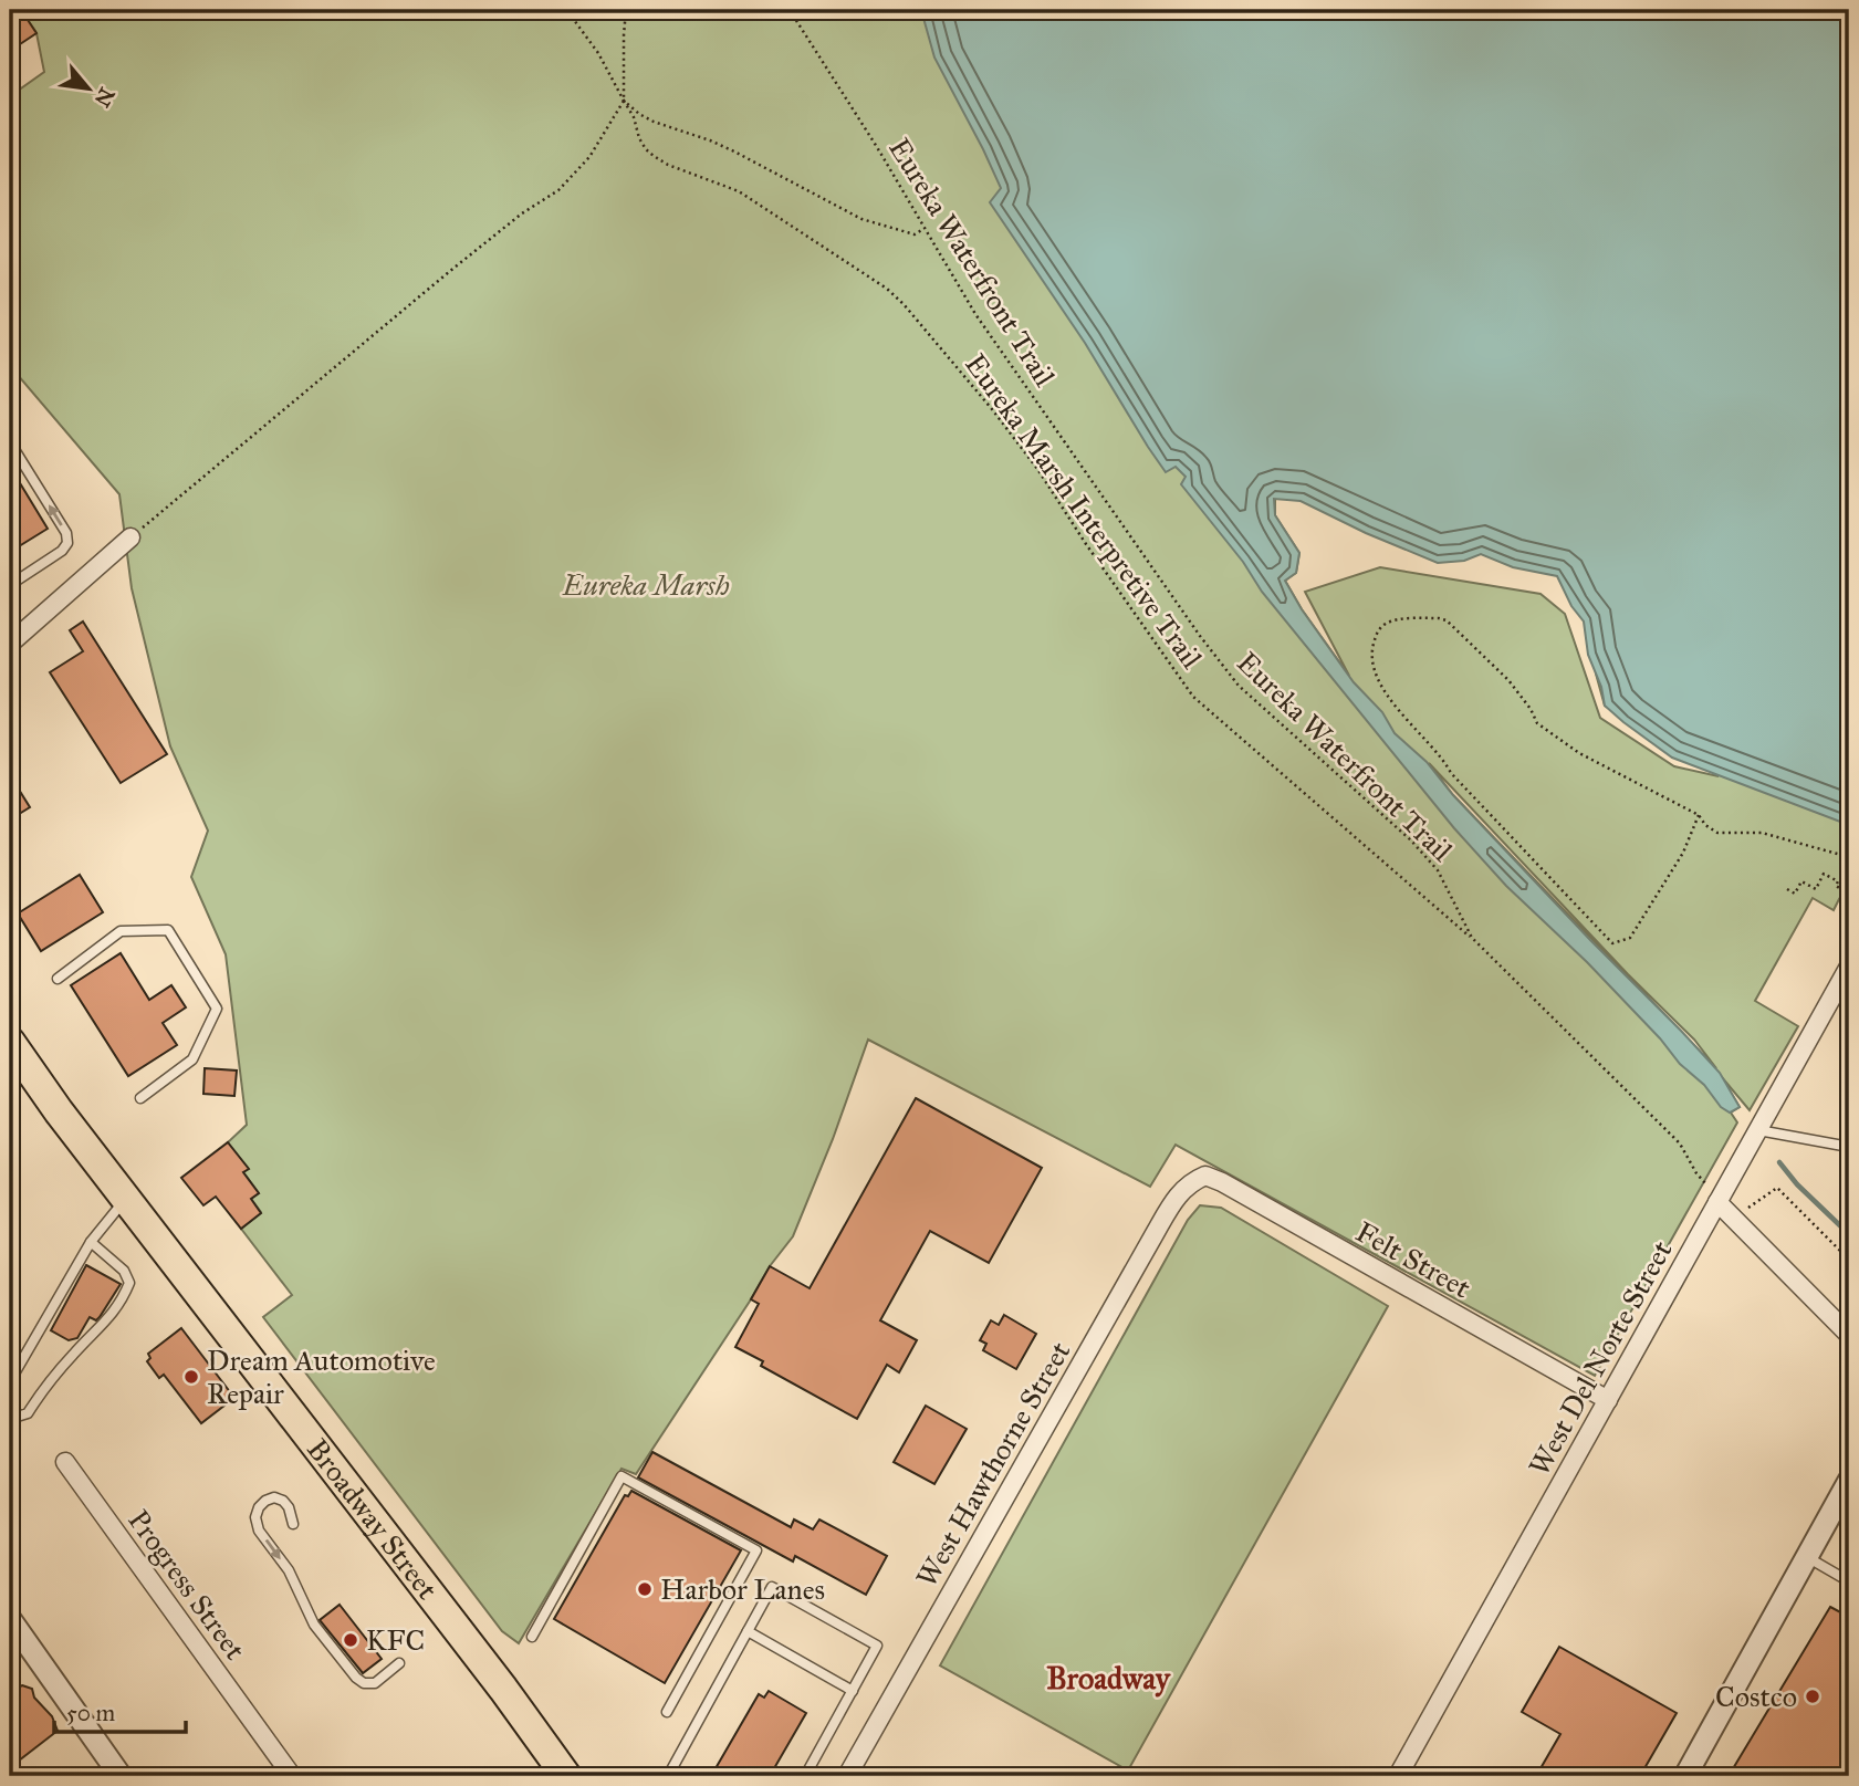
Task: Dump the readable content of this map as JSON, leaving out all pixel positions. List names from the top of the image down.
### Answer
{
  "streets": {
    "highway": ["Broadway Street"],
    "street": [
      "Felt Street",
      "West Del Norte Street",
      "West Hawthorne Street",
      "Progress Street"
    ],
    "path": ["Eureka Waterfront Trail", "Eureka Marsh Interpretive Trail"]
  },
  "crossings": [
    ["Eureka Waterfront Trail", "Eureka Marsh Interpretive Trail"],
    ["Eureka Waterfront Trail", "West Del Norte Street"],
    ["Felt Street", "West Del Norte Street"],
    ["Felt Street", "West Hawthorne Street"]
  ],
  "districts": ["Broadway"],
  "parks": ["Eureka Marsh"],
  "places": [
    "Dream Automotive Repair",
    "Harbor Lanes",
    "KFC",
    "Costco"
  ],
  "scale_bar": "50 m",
  "north": "bottom right"
}
